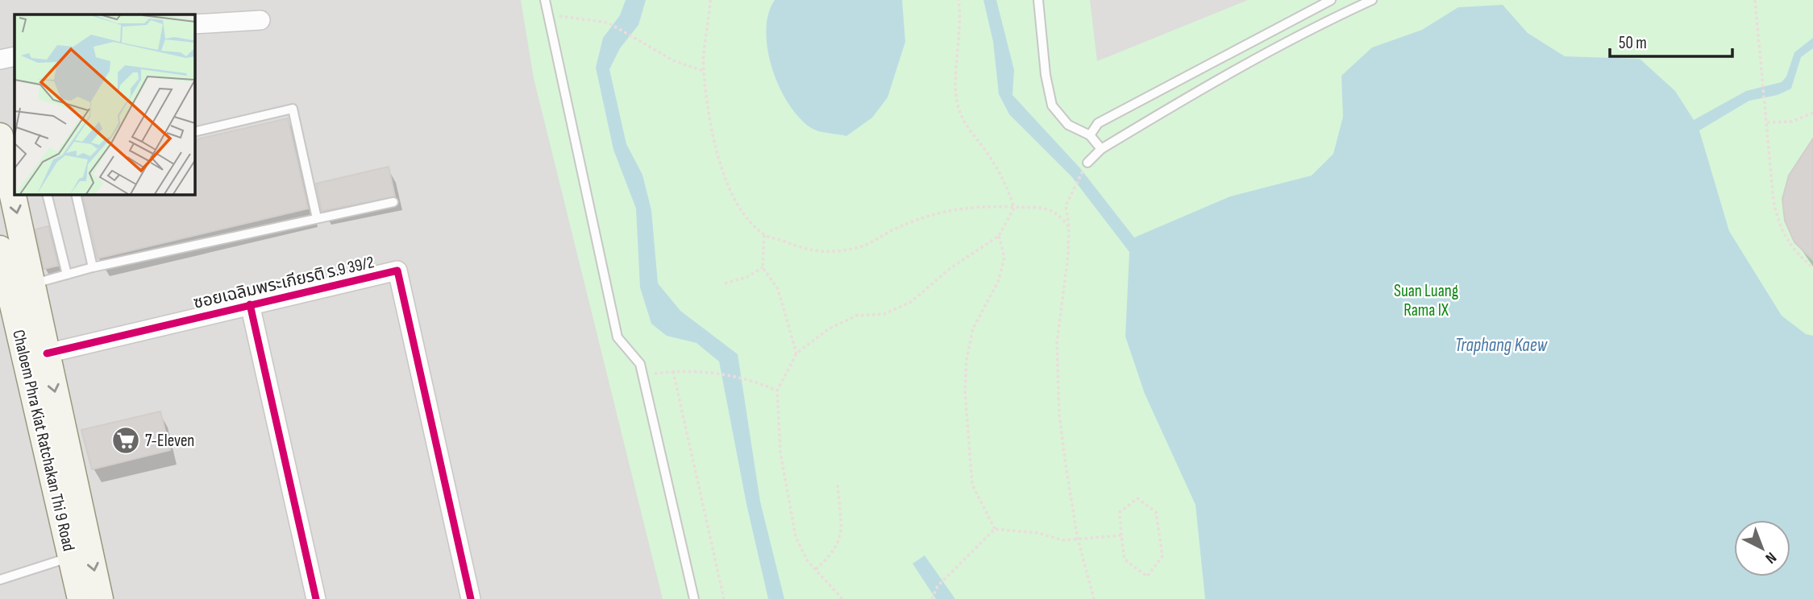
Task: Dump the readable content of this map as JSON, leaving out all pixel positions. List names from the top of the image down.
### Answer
{
  "streets": {
    "main road": ["Chaloem Phra Kiat Ratchakan Thi 9 Road"],
    "street": ["ซอยเฉลิมพระเกียรติ ร.9 39/2"]
  },
  "crossings": [
    ["ซอยเฉลิมพระเกียรติ ร.9 39/2", "Chaloem Phra Kiat Ratchakan Thi 9 Road"]
  ],
  "water": ["Traphang Kaew"],
  "parks": ["Suan Luang Rama IX"],
  "places": {
    "supermarket": ["7-Eleven"]
  },
  "scale_bar": "50 m",
  "north": "bottom right"
}
